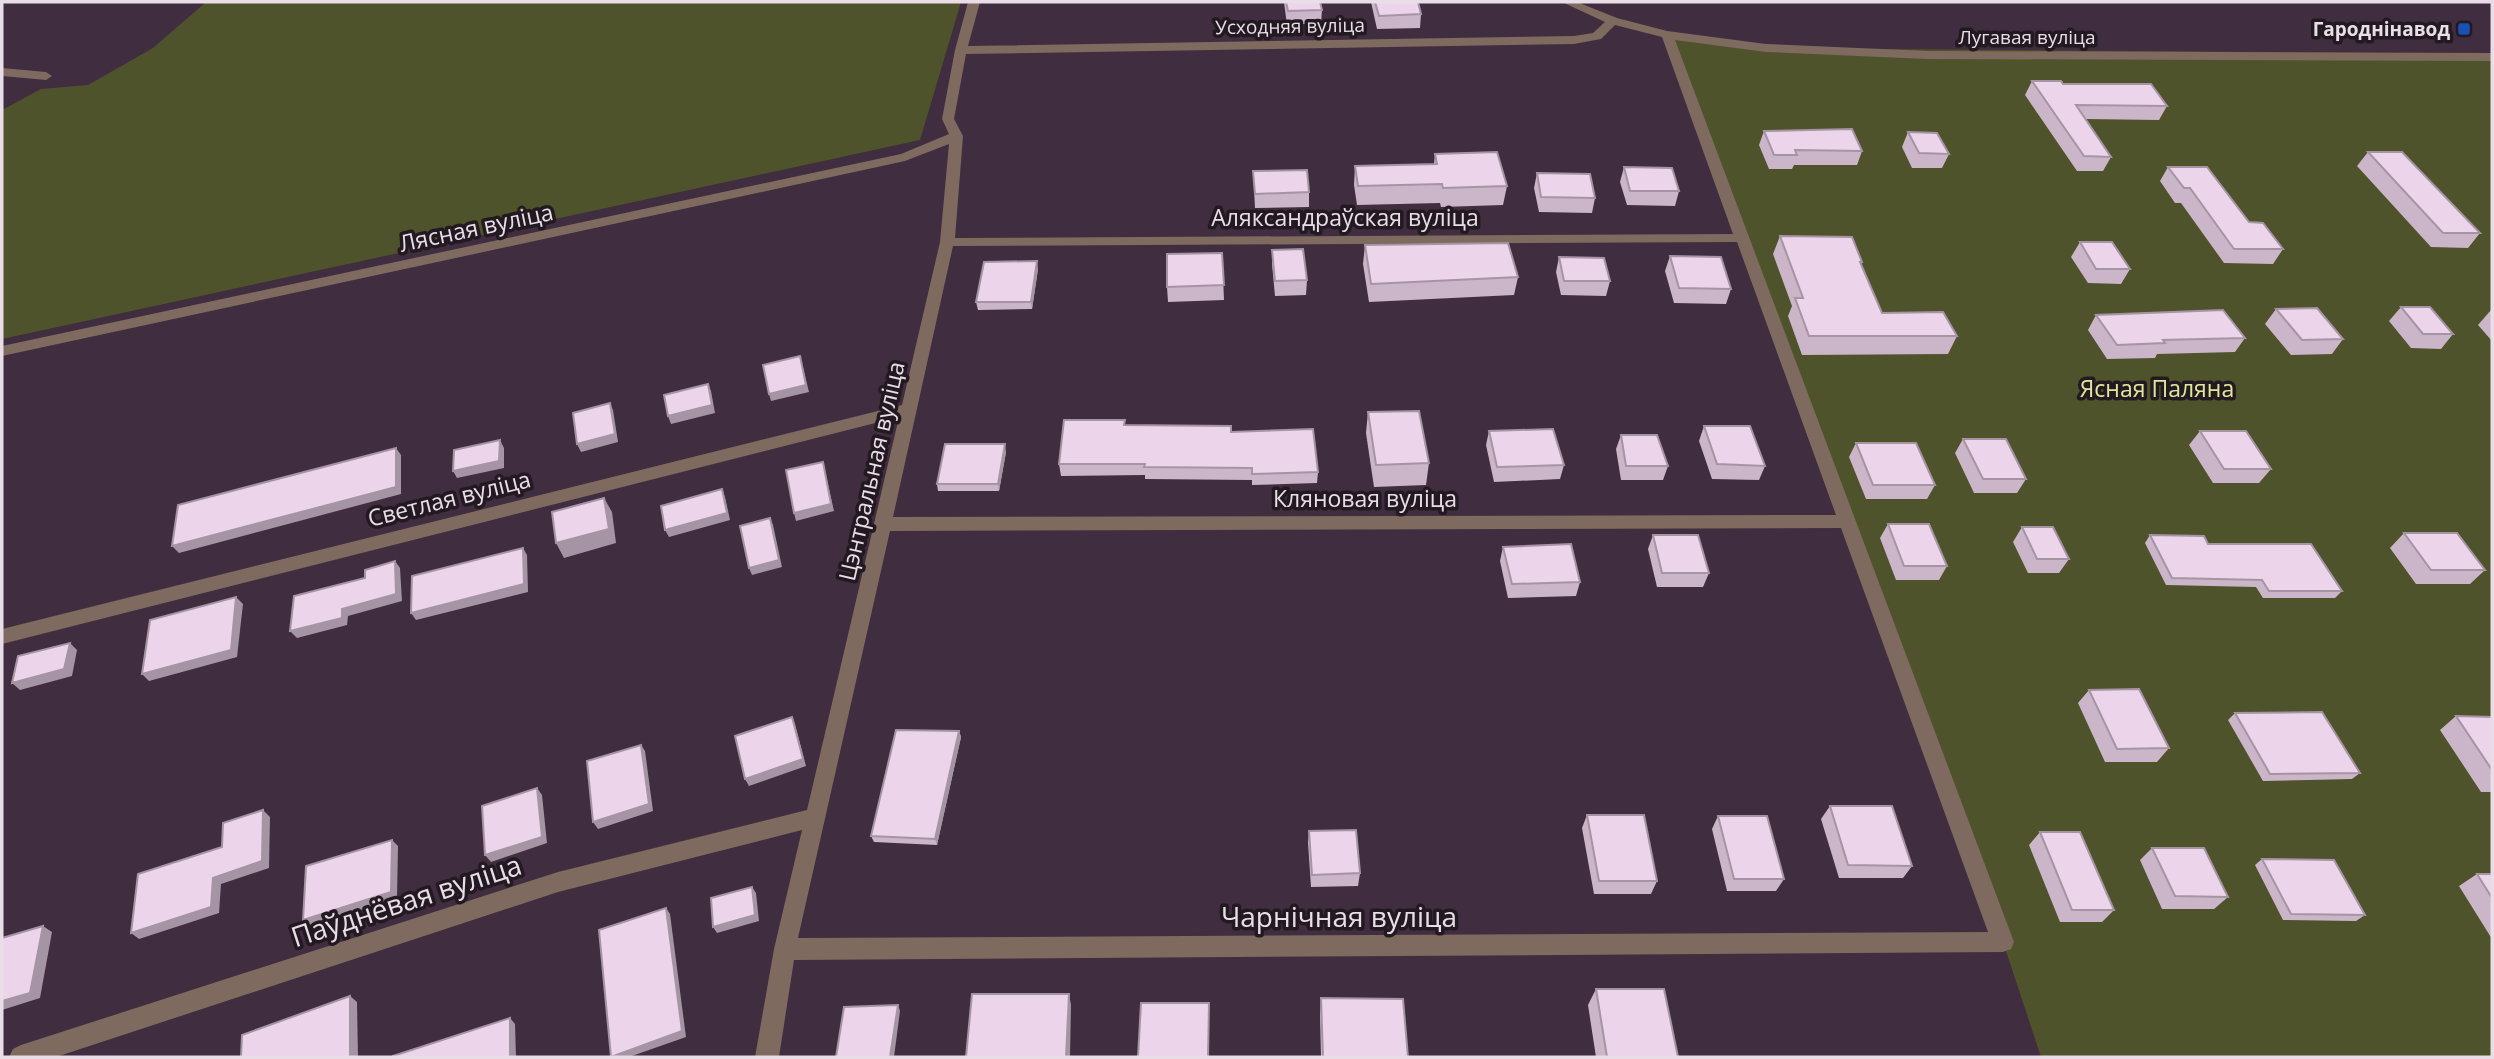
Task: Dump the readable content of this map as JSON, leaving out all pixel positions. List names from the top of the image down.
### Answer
{
  "streets": {
    "street": [
      "Усходняя вуліца",
      "Лугавая вуліца",
      "Аляксандраўская вуліца",
      "Лясная вуліца",
      "Цэнтральная вуліца",
      "Светлая вуліца",
      "Кляновая вуліца",
      "Паўднёвая вуліца",
      "Чарнічная вуліца"
    ]
  },
  "crossings": [
    ["Усходняя вуліца", "Лугавая вуліца"],
    ["Усходняя вуліца", "Цэнтральная вуліца"],
    ["Аляксандраўская вуліца", "Цэнтральная вуліца"],
    ["Лясная вуліца", "Цэнтральная вуліца"],
    ["Цэнтральная вуліца", "Светлая вуліца"],
    ["Цэнтральная вуліца", "Кляновая вуліца"],
    ["Цэнтральная вуліца", "Паўднёвая вуліца"],
    ["Цэнтральная вуліца", "Чарнічная вуліца"],
    ["Кляновая вуліца", "Чарнічная вуліца"]
  ],
  "parks": ["Ясная Паляна"],
  "places": {
    "transit": ["Гароднінавод"]
  }
}
